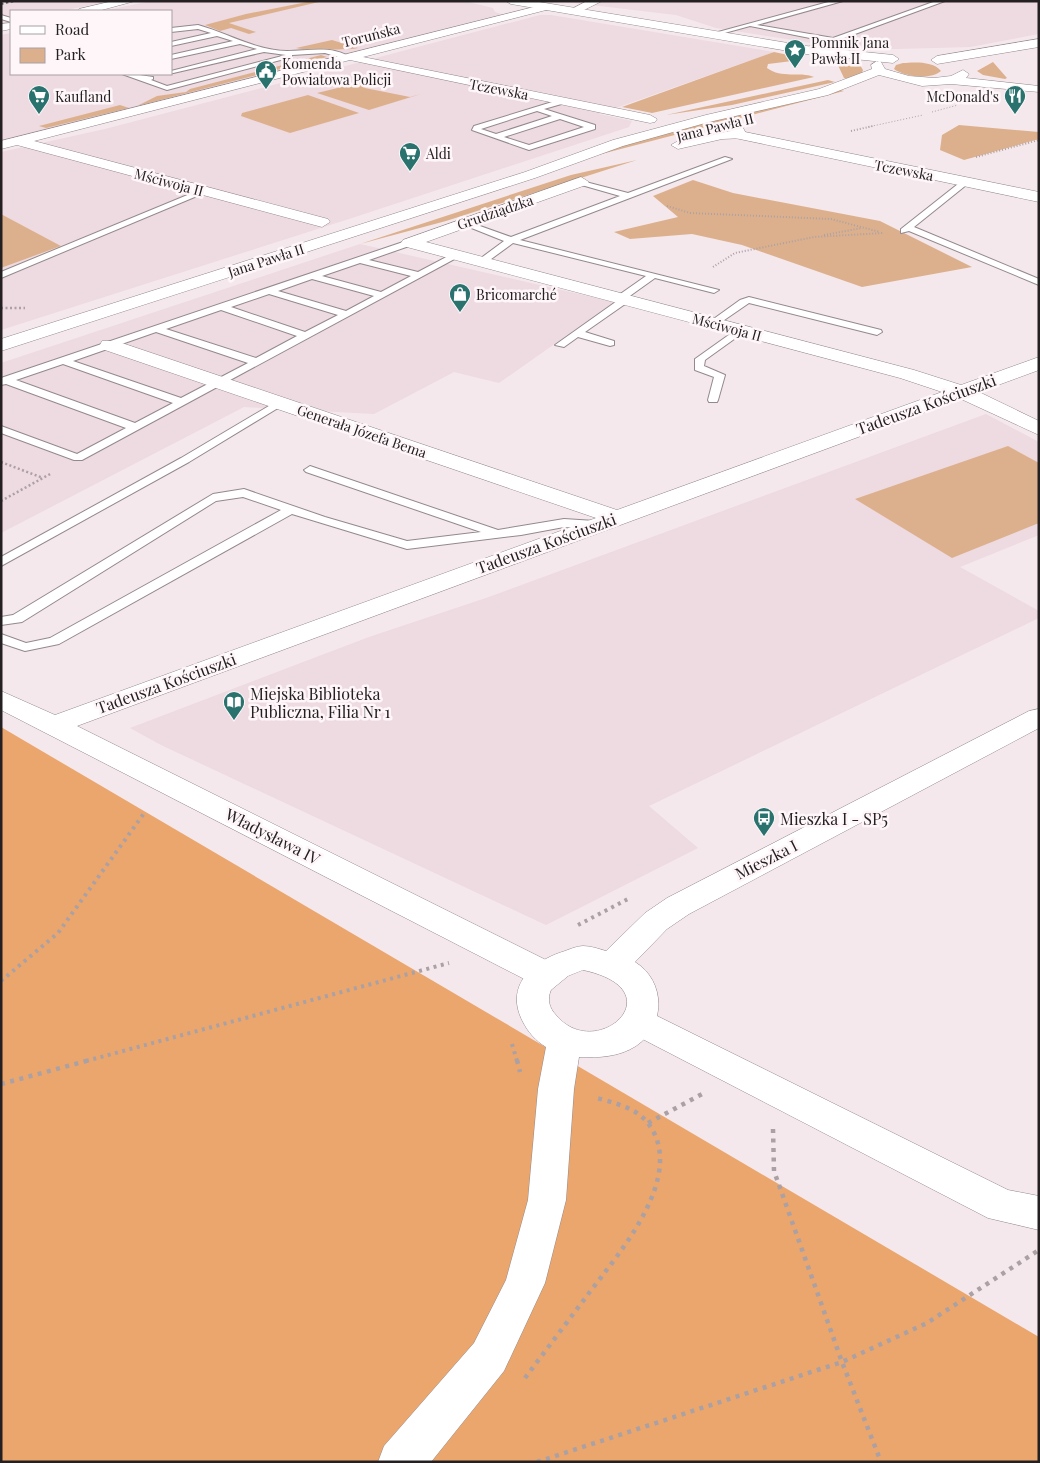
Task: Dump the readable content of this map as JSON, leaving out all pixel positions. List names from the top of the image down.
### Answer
{
  "streets": {
    "street": [
      "Toruńska",
      "Tczewska",
      "Jana Pawła II",
      "Mściwoja II",
      "Grudziądzka",
      "Tadeusza Kościuszki",
      "Generała Józefa Bema",
      "Władysława IV",
      "Mieszka I"
    ]
  },
  "crossings": [
    ["Toruńska", "Tczewska"],
    ["Toruńska", "Mściwoja II"],
    ["Tczewska", "Jana Pawła II"],
    ["Mściwoja II", "Grudziądzka"],
    ["Mściwoja II", "Tadeusza Kościuszki"],
    ["Tadeusza Kościuszki", "Generała Józefa Bema"],
    ["Tadeusza Kościuszki", "Władysława IV"],
    ["Władysława IV", "Mieszka I"]
  ],
  "places": {
    "place": ["Pomnik Jana Pawła II"],
    "public building": ["Komenda Powiatowa Policji"],
    "supermarket": ["Kaufland", "Aldi"],
    "restaurant": ["McDonald's"],
    "shop": ["Bricomarché"],
    "library": ["Miejska Biblioteka Publiczna, Filia Nr 1"],
    "bus stop": ["Mieszka I - SP5"]
  },
  "legend": ["Road", "Park"]
}
